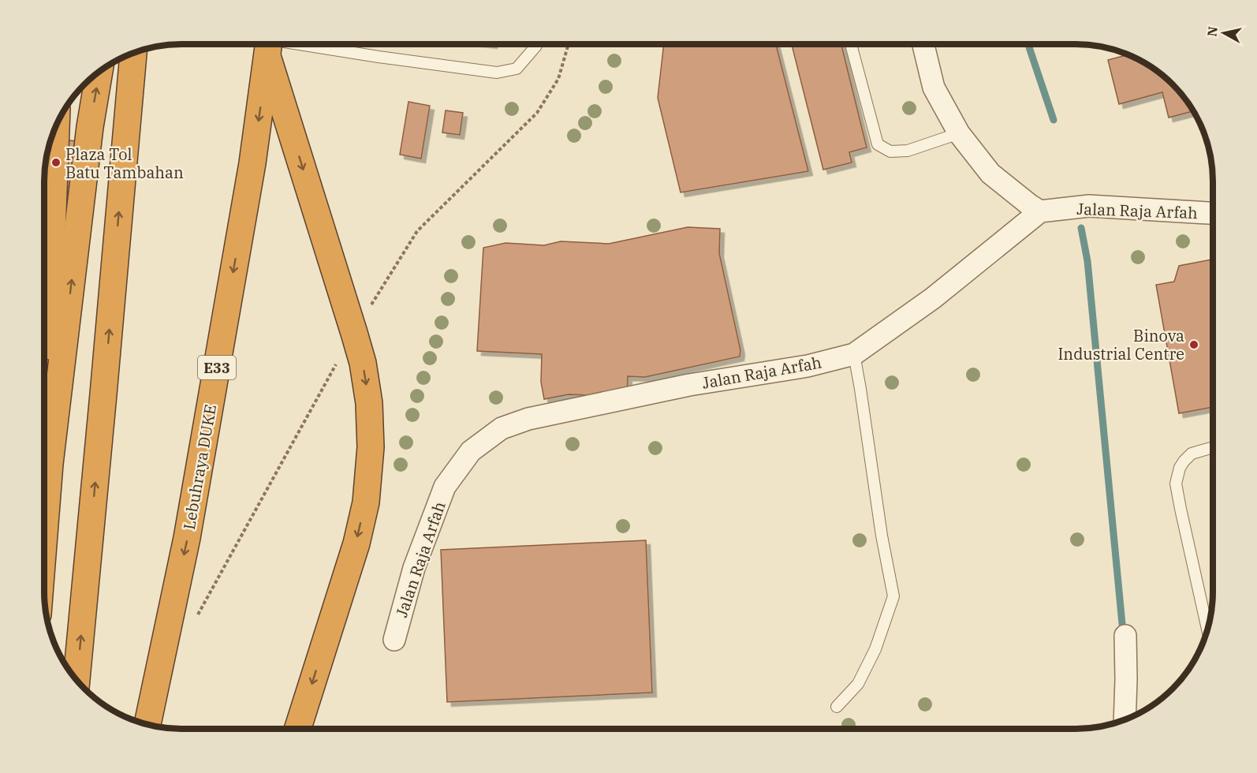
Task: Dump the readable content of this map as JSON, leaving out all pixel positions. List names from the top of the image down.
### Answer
{
  "streets": {
    "highway": ["E33", "Lebuhraya DUKE"],
    "street": ["Jalan Raja Arfah"]
  },
  "places": ["Plaza Tol Batu Tambahan", "Binova Industrial Centre"],
  "north": "left"
}
